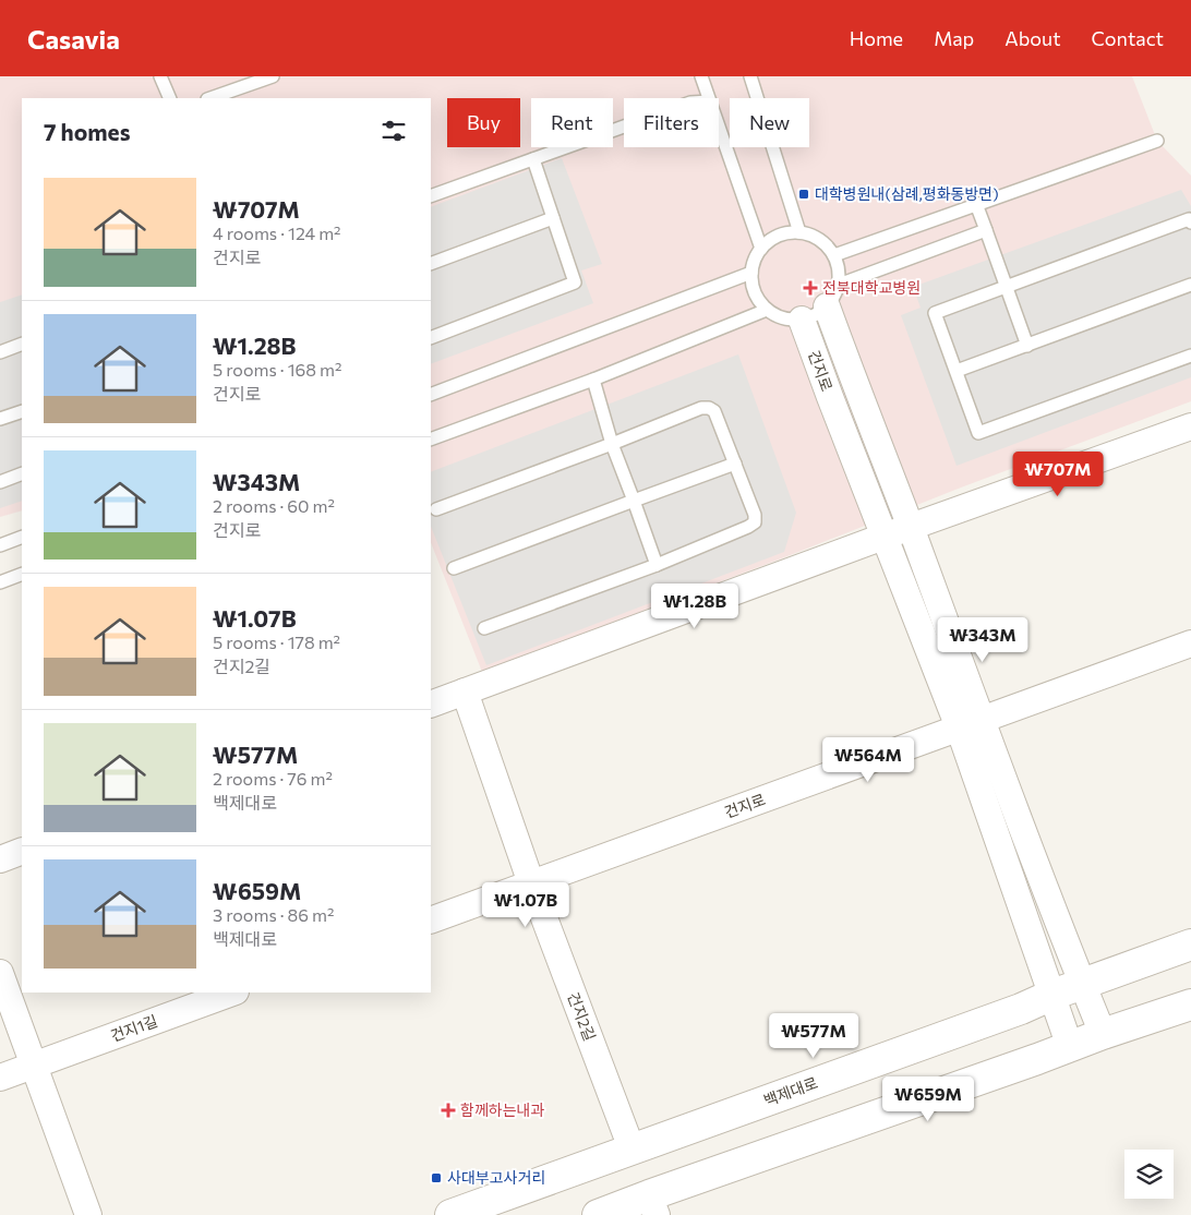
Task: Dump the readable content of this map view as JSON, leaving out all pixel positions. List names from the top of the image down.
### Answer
{
  "streets": {
    "street": [
      "건지로",
      "건지2길",
      "건지1길",
      "백제대로"
    ]
  },
  "crossings": [
    ["건지로", "건지2길"],
    ["건지로", "백제대로"],
    ["건지2길", "백제대로"]
  ],
  "places": {
    "transit": ["대학병원내(삼례,평화동방면)", "사대부고사거리"],
    "health": ["전북대학교병원", "함께하는내과"]
  },
  "page": {
    "header": "Casavia",
    "nav": [
      "Home",
      "Map",
      "About",
      "Contact"
    ],
    "chip": [
      "Buy",
      "Rent",
      "Filters",
      "New"
    ],
    "heading": "7 homes",
    "list": [
      {
        "name": "₩707M",
        "note": "4 rooms · 124 m² · 건지로"
      },
      {
        "name": "₩1.28B",
        "note": "5 rooms · 168 m² · 건지로"
      },
      {
        "name": "₩343M",
        "note": "2 rooms · 60 m² · 건지로"
      },
      {
        "name": "₩1.07B",
        "note": "5 rooms · 178 m² · 건지2길"
      },
      {
        "name": "₩577M",
        "note": "2 rooms · 76 m² · 백제대로"
      },
      {
        "name": "₩659M",
        "note": "3 rooms · 86 m² · 백제대로"
      }
    ],
    "price": [
      "₩707M",
      "₩1.28B",
      "₩343M",
      "₩564M",
      "₩1.07B",
      "₩577M",
      "₩659M"
    ]
  }
}
